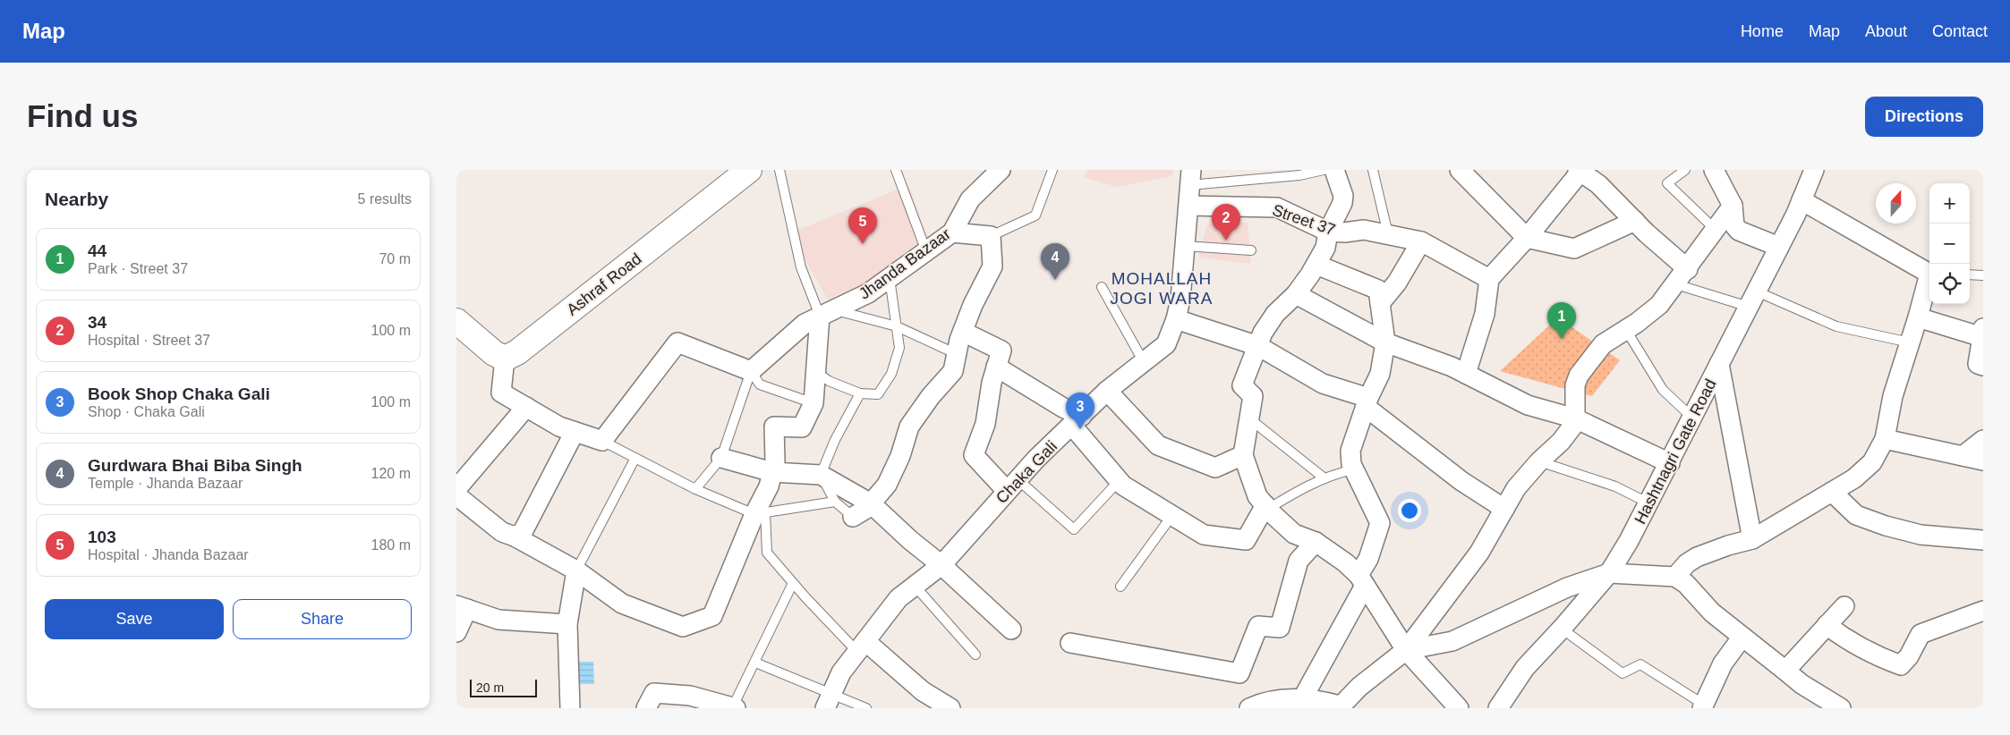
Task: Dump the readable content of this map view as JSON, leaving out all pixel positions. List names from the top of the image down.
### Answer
{
  "streets": {
    "street": [
      "Street 37",
      "Jhanda Bazaar",
      "Ashraf Road",
      "Hashtnagri Gate Road",
      "Chaka Gali"
    ]
  },
  "crossings": [
    ["Street 37", "Chaka Gali"]
  ],
  "districts": ["MOHALLAH JOGI WARA"],
  "scale_bar": "20 m",
  "north": "top",
  "page": {
    "header": "Map",
    "nav": [
      "Home",
      "Map",
      "About",
      "Contact"
    ],
    "buttons": [
      "Directions",
      ["Save", "Share"]
    ],
    "title": "Find us",
    "heading": ["Nearby", "5 results"],
    "map_buttons": ["+", "−"],
    "pins": [
      "2",
      "5",
      "4",
      "1",
      "3"
    ],
    "list": [
      {
        "mark": "1",
        "name": "44",
        "note": "Park · Street 37",
        "value": "70 m"
      },
      {
        "mark": "2",
        "name": "34",
        "note": "Hospital · Street 37",
        "value": "100 m"
      },
      {
        "mark": "3",
        "name": "Book Shop Chaka Gali",
        "note": "Shop · Chaka Gali",
        "value": "100 m"
      },
      {
        "mark": "4",
        "name": "Gurdwara Bhai Biba Singh",
        "note": "Temple · Jhanda Bazaar",
        "value": "120 m"
      },
      {
        "mark": "5",
        "name": "103",
        "note": "Hospital · Jhanda Bazaar",
        "value": "180 m"
      }
    ],
    "scale": "20 m"
  }
}
